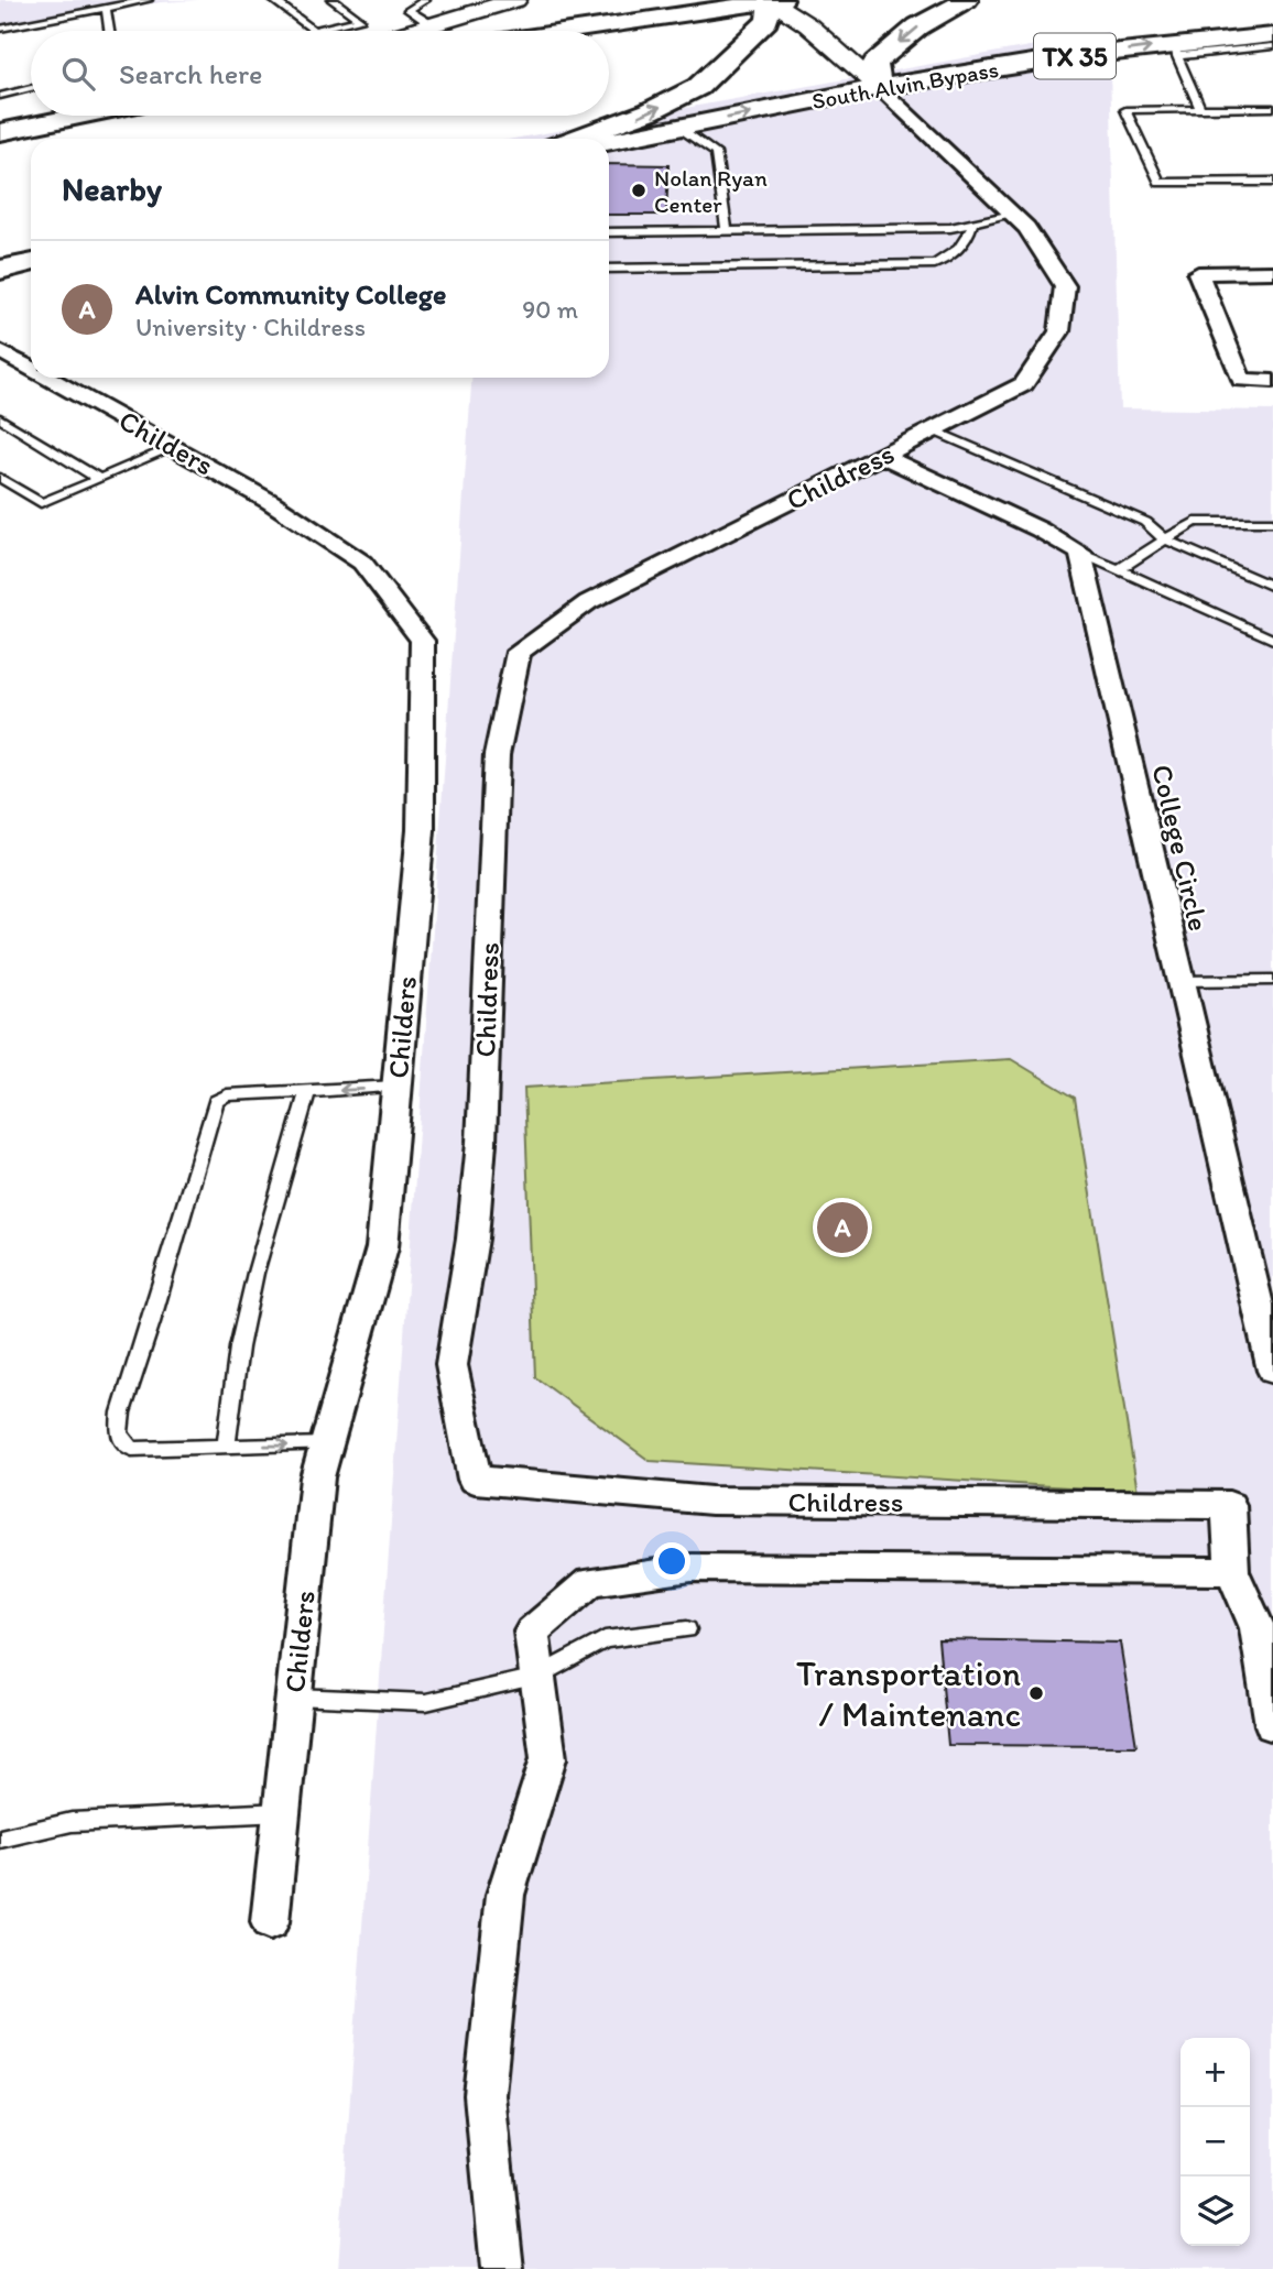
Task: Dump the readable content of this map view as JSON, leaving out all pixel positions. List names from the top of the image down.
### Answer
{
  "streets": {
    "main road": ["TX 35", "South Alvin Bypass"],
    "street": ["Childers", "Childress", "College Circle"]
  },
  "crossings": [
    ["South Alvin Bypass", "Childress"]
  ],
  "one_way": ["South Alvin Bypass"],
  "places": ["Nolan Ryan Center", "Transportation / Maintenanc"],
  "page": {
    "search": "Search here",
    "heading": "Nearby",
    "list": [
      {
        "mark": "A",
        "name": "Alvin Community College",
        "note": "University · Childress",
        "value": "90 m"
      }
    ],
    "pins": "A",
    "map_buttons": ["+", "−"]
  }
}
